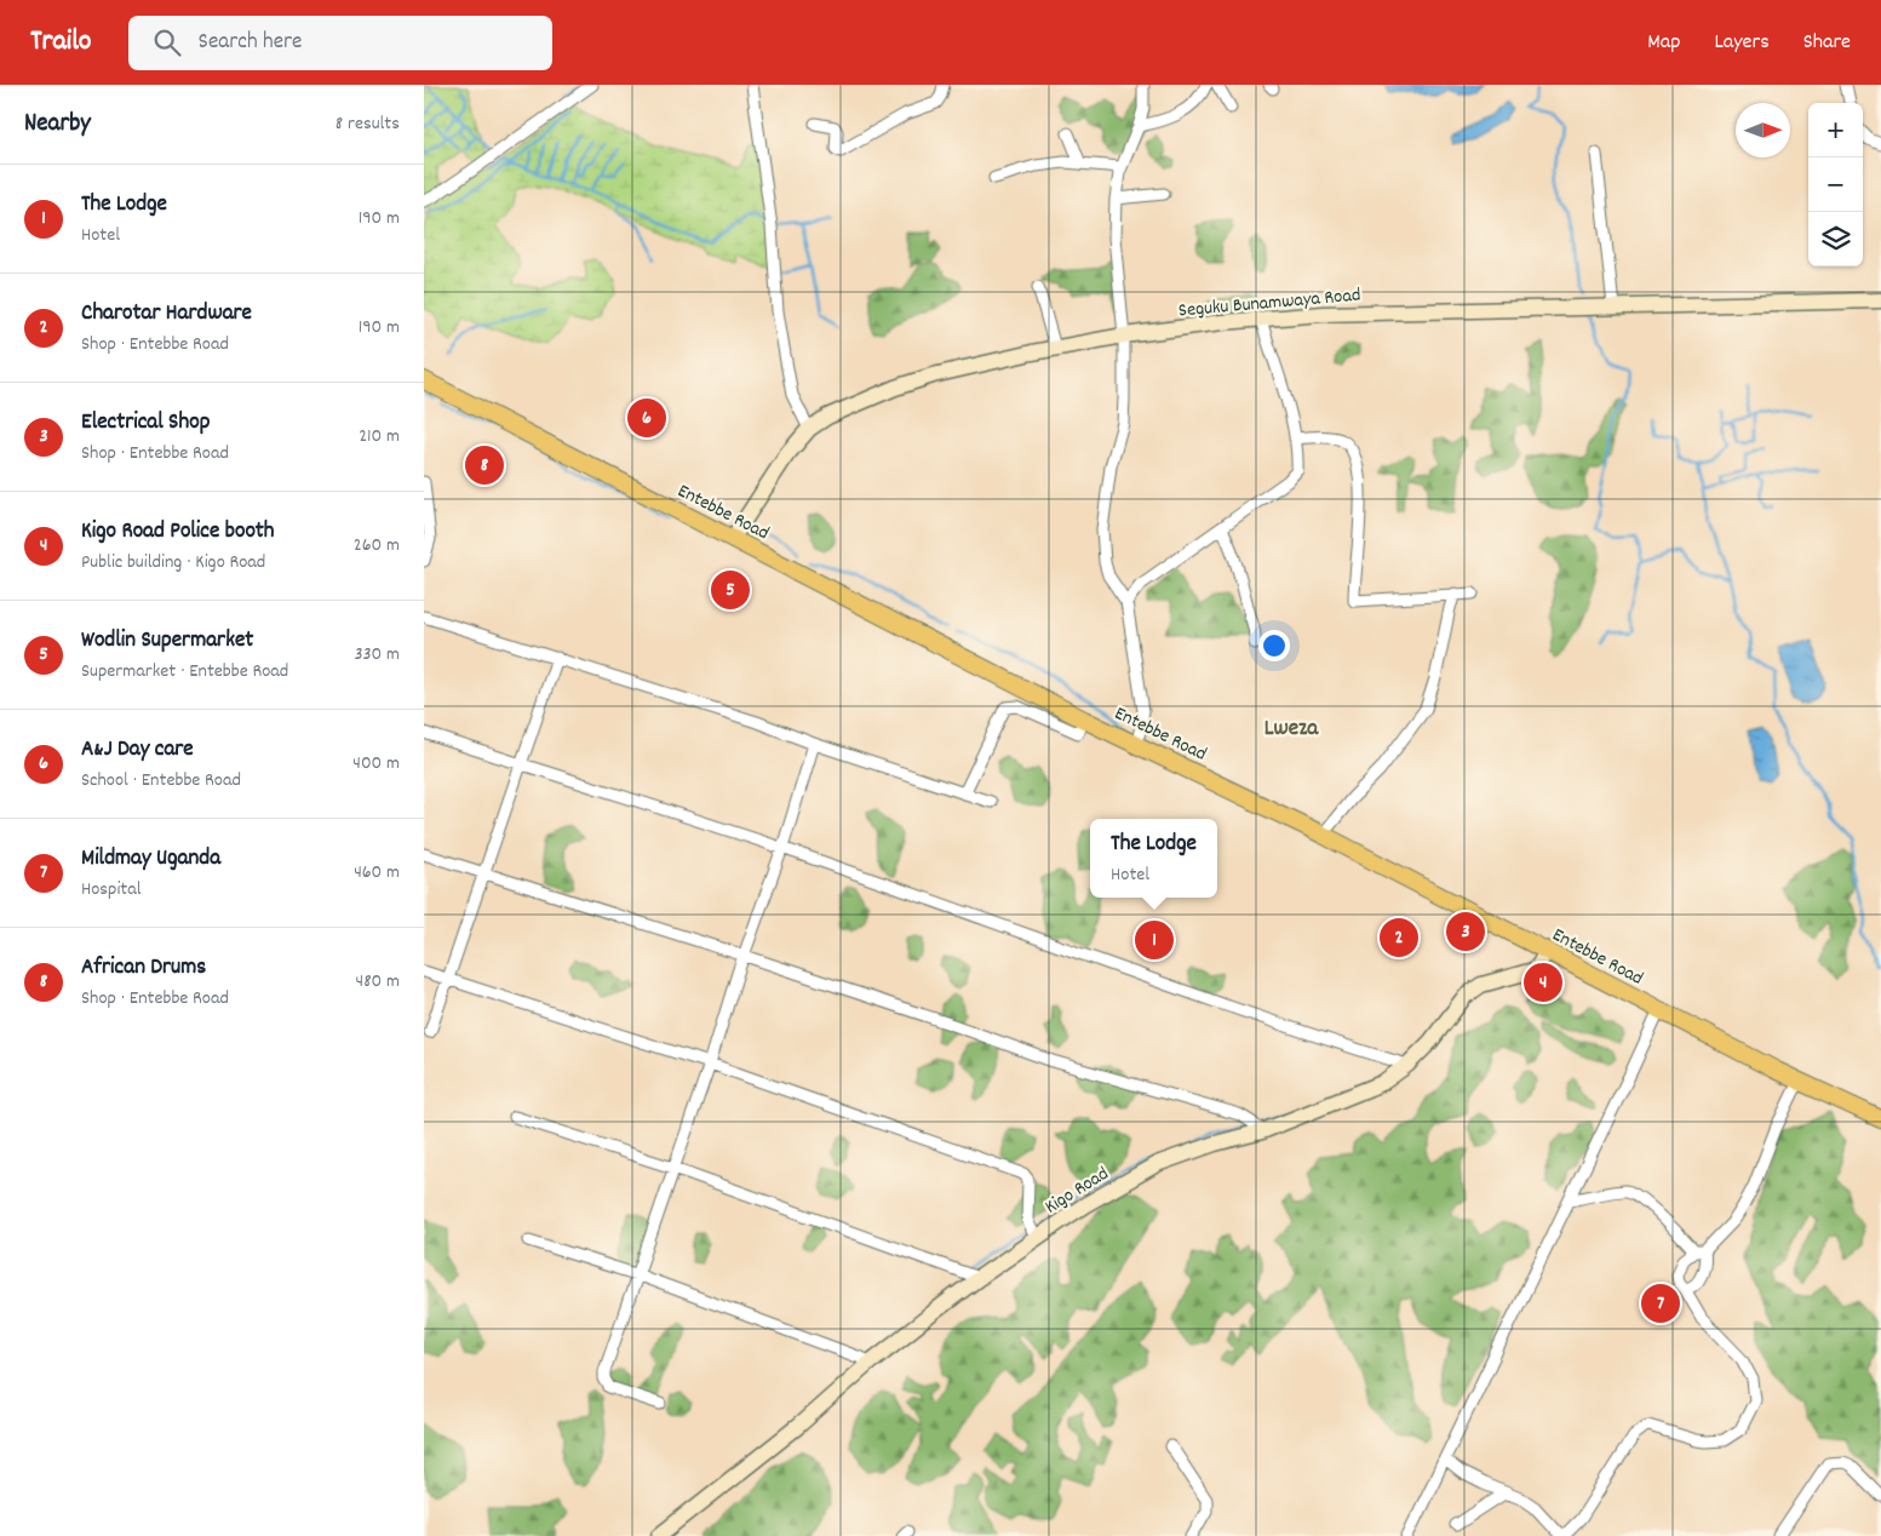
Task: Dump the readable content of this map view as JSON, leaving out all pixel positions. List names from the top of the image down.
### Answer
{
  "streets": {
    "main road": ["Seguku Bunamwaya Road", "Entebbe Road", "Kigo Road"]
  },
  "crossings": [
    ["Seguku Bunamwaya Road", "Entebbe Road"],
    ["Entebbe Road", "Kigo Road"]
  ],
  "districts": ["Lweza"],
  "north": "right",
  "page": {
    "header": "Trailo",
    "search": "Search here",
    "nav": ["Map", "Layers", "Share"],
    "heading": ["Nearby", "8 results"],
    "map_buttons": ["+", "−"],
    "list": [
      {
        "mark": "1",
        "name": "The Lodge",
        "note": "Hotel",
        "value": "190 m"
      },
      {
        "mark": "2",
        "name": "Charotar Hardware",
        "note": "Shop · Entebbe Road",
        "value": "190 m"
      },
      {
        "mark": "3",
        "name": "Electrical Shop",
        "note": "Shop · Entebbe Road",
        "value": "210 m"
      },
      {
        "mark": "4",
        "name": "Kigo Road Police booth",
        "note": "Public building · Kigo Road",
        "value": "260 m"
      },
      {
        "mark": "5",
        "name": "Wodlin Supermarket",
        "note": "Supermarket · Entebbe Road",
        "value": "330 m"
      },
      {
        "mark": "6",
        "name": "A&J Day care",
        "note": "School · Entebbe Road",
        "value": "400 m"
      },
      {
        "mark": "7",
        "name": "Mildmay Uganda",
        "note": "Hospital",
        "value": "460 m"
      },
      {
        "mark": "8",
        "name": "African Drums",
        "note": "Shop · Entebbe Road",
        "value": "480 m"
      }
    ],
    "pins": [
      "6",
      "8",
      "5",
      "3",
      "2",
      "1",
      "4",
      "7"
    ],
    "popup": ["The Lodge", "Hotel"]
  }
}
